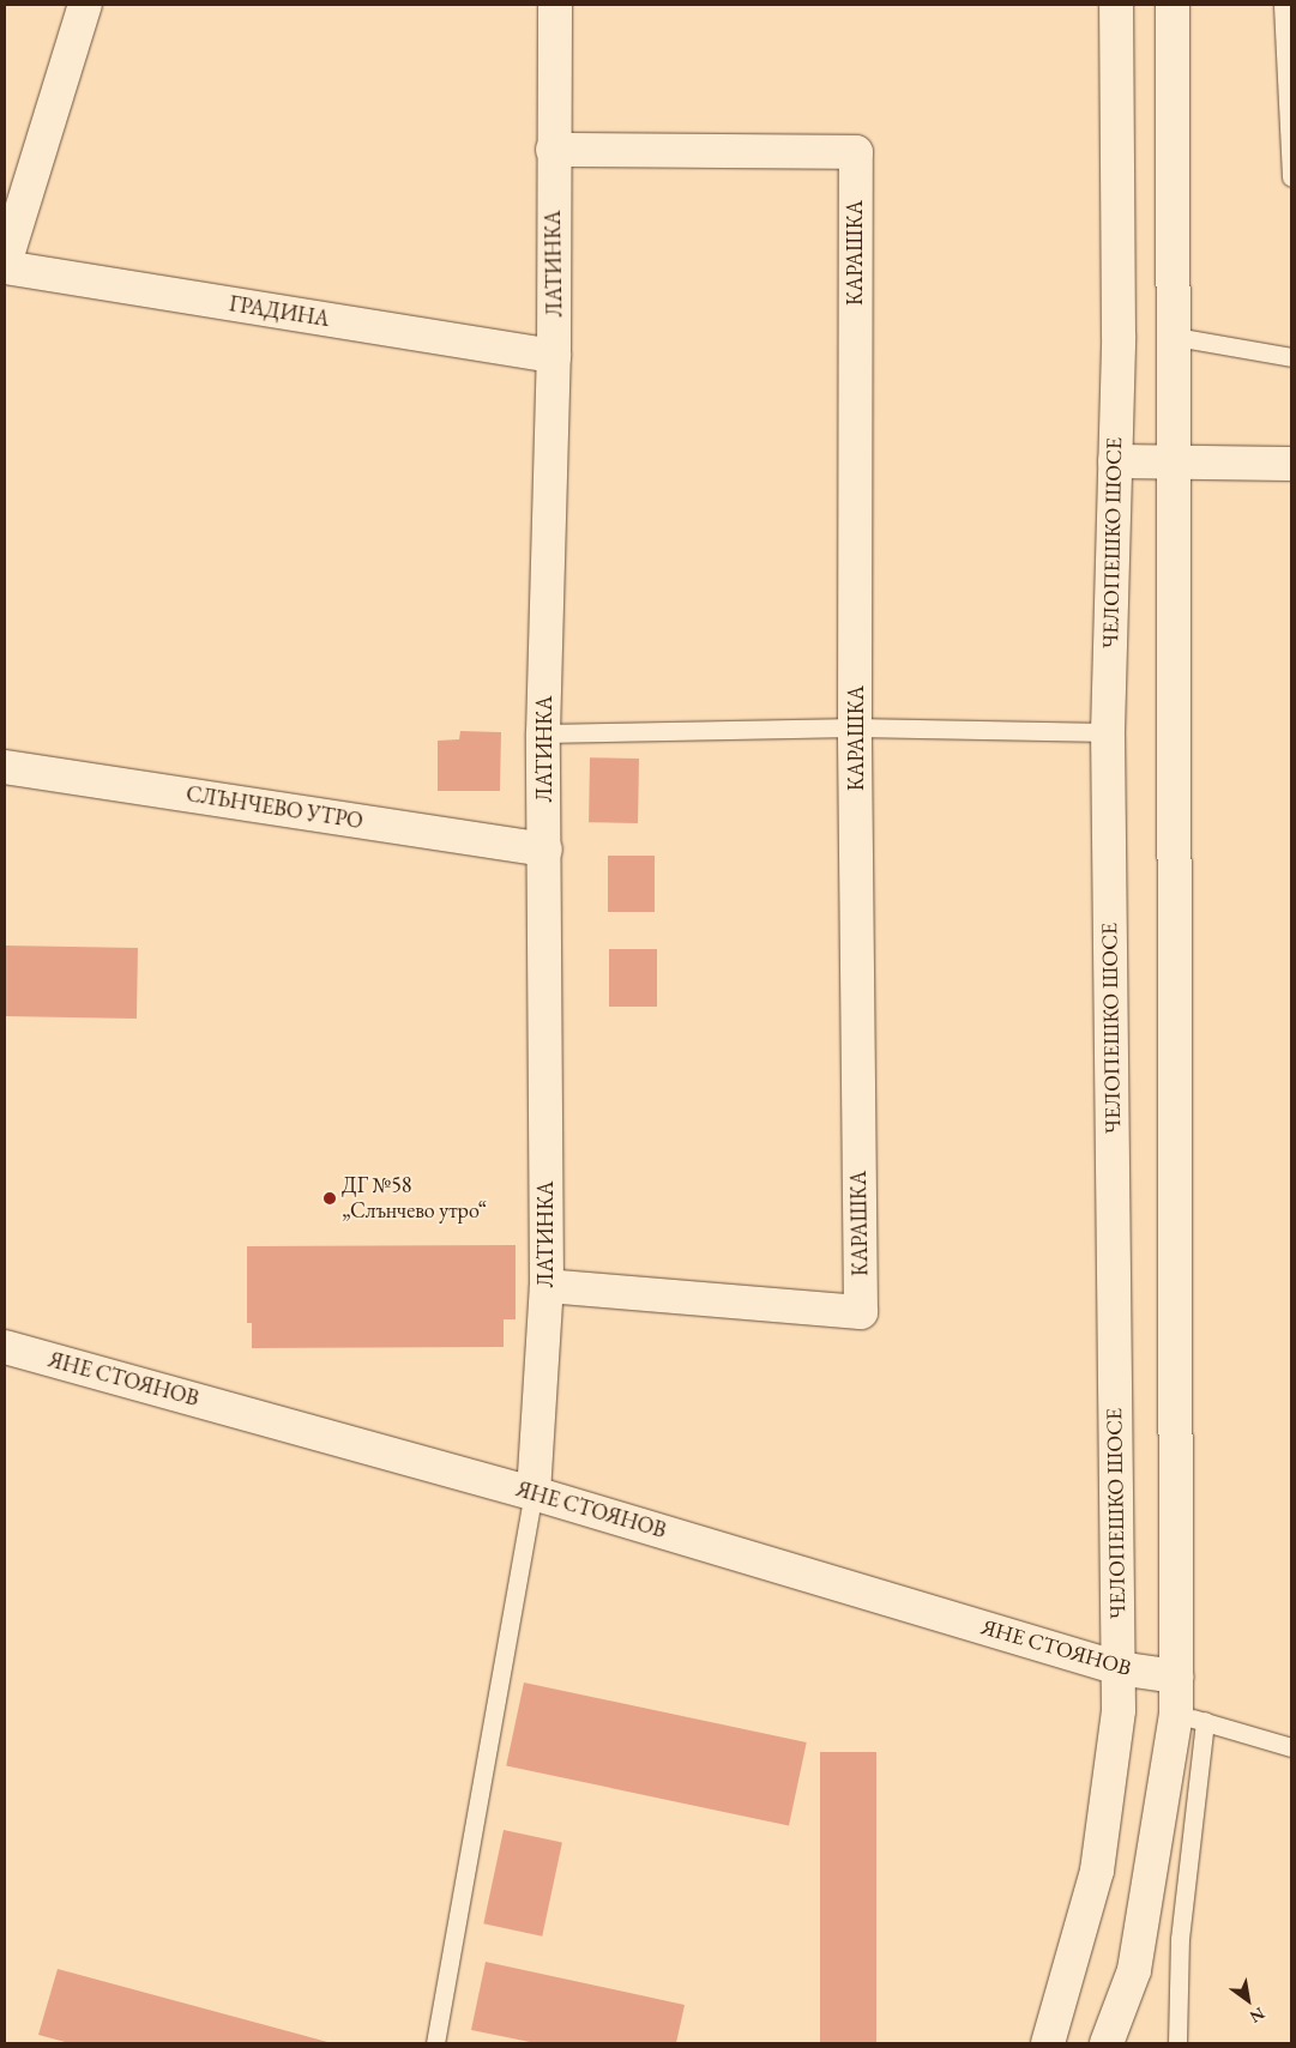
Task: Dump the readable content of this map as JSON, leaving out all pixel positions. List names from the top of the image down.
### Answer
{
  "streets": {
    "street": [
      "КАРАШКА",
      "ЛАТИНКА",
      "ГРАДИНА",
      "ЧЕЛОПЕШКО ШОСЕ",
      "СЛЪНЧЕВО УТРО",
      "ЯНЕ СТОЯНОВ"
    ]
  },
  "crossings": [
    ["КАРАШКА", "ЛАТИНКА"],
    ["ЛАТИНКА", "ГРАДИНА"],
    ["ЛАТИНКА", "СЛЪНЧЕВО УТРО"],
    ["ЛАТИНКА", "ЯНЕ СТОЯНОВ"],
    ["ЧЕЛОПЕШКО ШОСЕ", "ЯНЕ СТОЯНОВ"]
  ],
  "places": ["ДГ №58 „Слънчево утро“"],
  "north": "bottom right"
}
